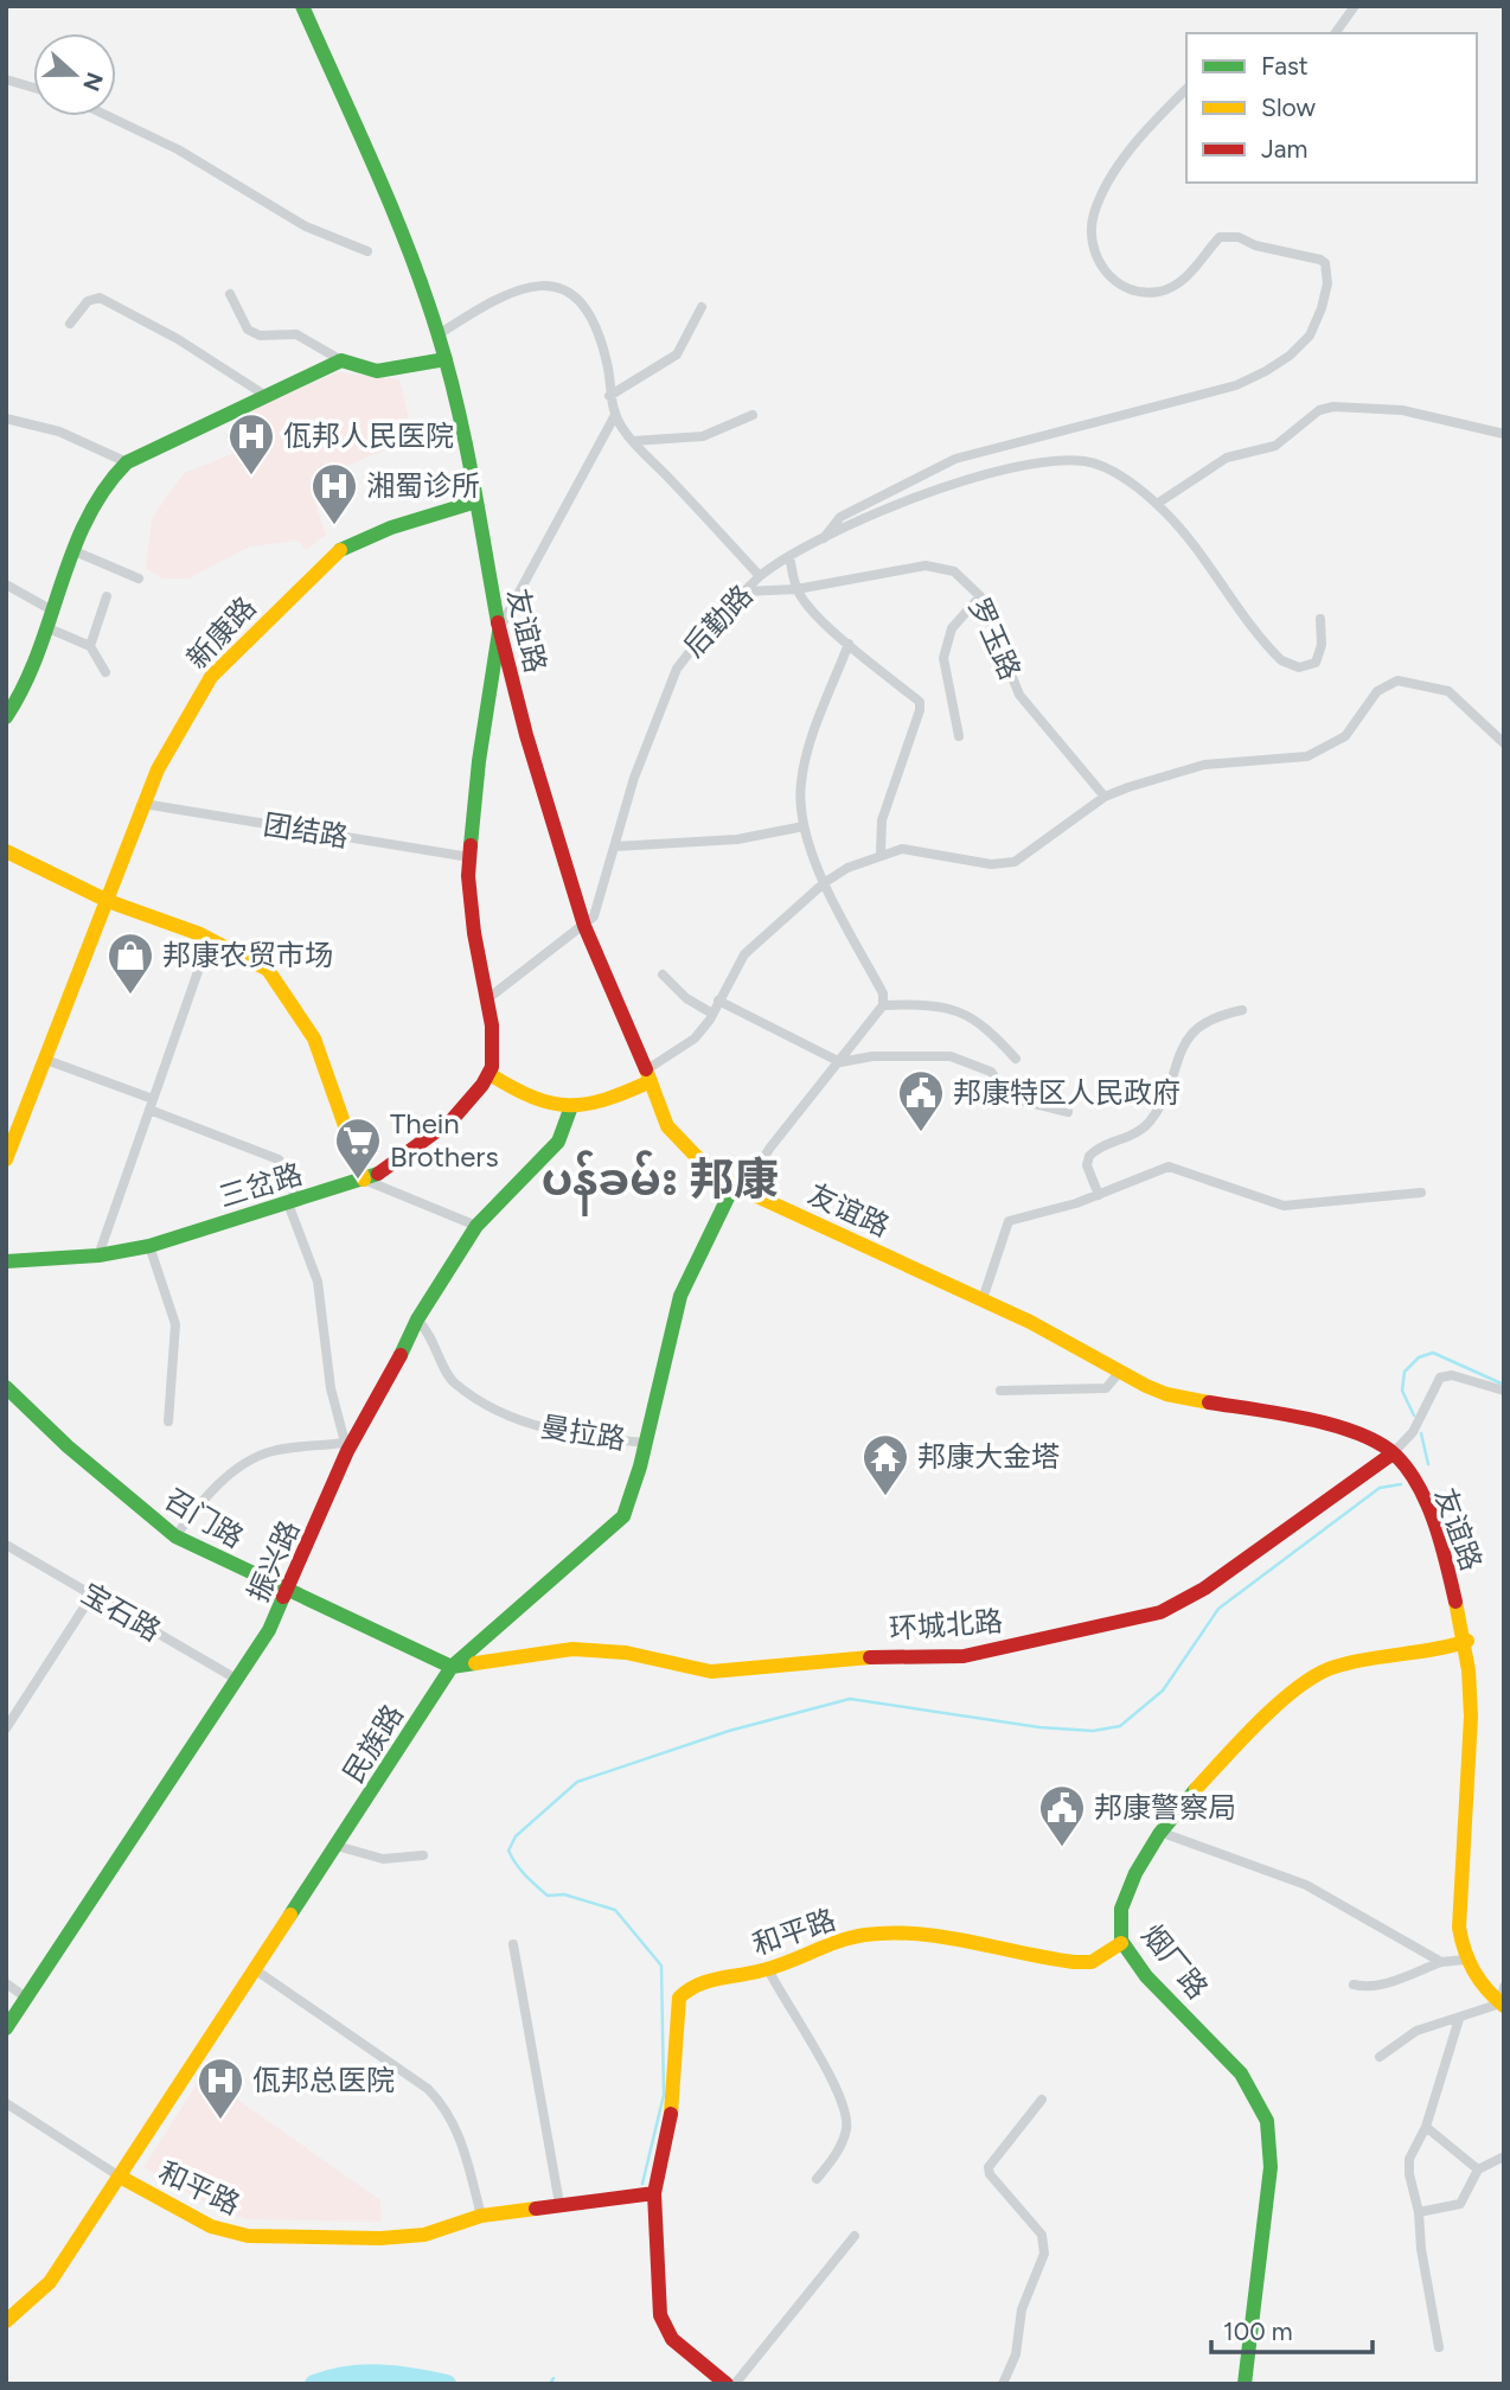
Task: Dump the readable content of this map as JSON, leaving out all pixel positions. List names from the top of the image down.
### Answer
{
  "streets": {
    "main road": [
      "友谊路",
      "新康路",
      "三岔路",
      "召门路",
      "振兴路",
      "环城北路",
      "民族路",
      "和平路",
      "烟厂路"
    ],
    "street": [
      "后勤路",
      "罗玉路",
      "团结路",
      "曼拉路",
      "宝石路"
    ]
  },
  "crossings": [
    ["后勤路", "友谊路"],
    ["后勤路", "罗玉路"],
    ["友谊路", "新康路"],
    ["友谊路", "环城北路"],
    ["友谊路", "民族路"],
    ["友谊路", "烟厂路"],
    ["新康路", "团结路"],
    ["曼拉路", "振兴路"],
    ["曼拉路", "民族路"],
    ["召门路", "振兴路"],
    ["召门路", "环城北路"],
    ["召门路", "民族路"],
    ["振兴路", "宝石路"],
    ["环城北路", "民族路"],
    ["民族路", "和平路"],
    ["和平路", "烟厂路"]
  ],
  "districts": ["ပန်ခမ်း 邦康"],
  "places": {
    "hospital": ["佤邦人民医院", "湘蜀诊所", "佤邦总医院"],
    "shop": ["邦康农贸市场"],
    "public building": ["邦康特区人民政府", "邦康警察局"],
    "supermarket": ["Thein Brothers"],
    "temple": ["邦康大金塔"]
  },
  "legend": ["Fast", "Slow", "Jam"],
  "scale_bar": "100 m",
  "north": "right"
}
